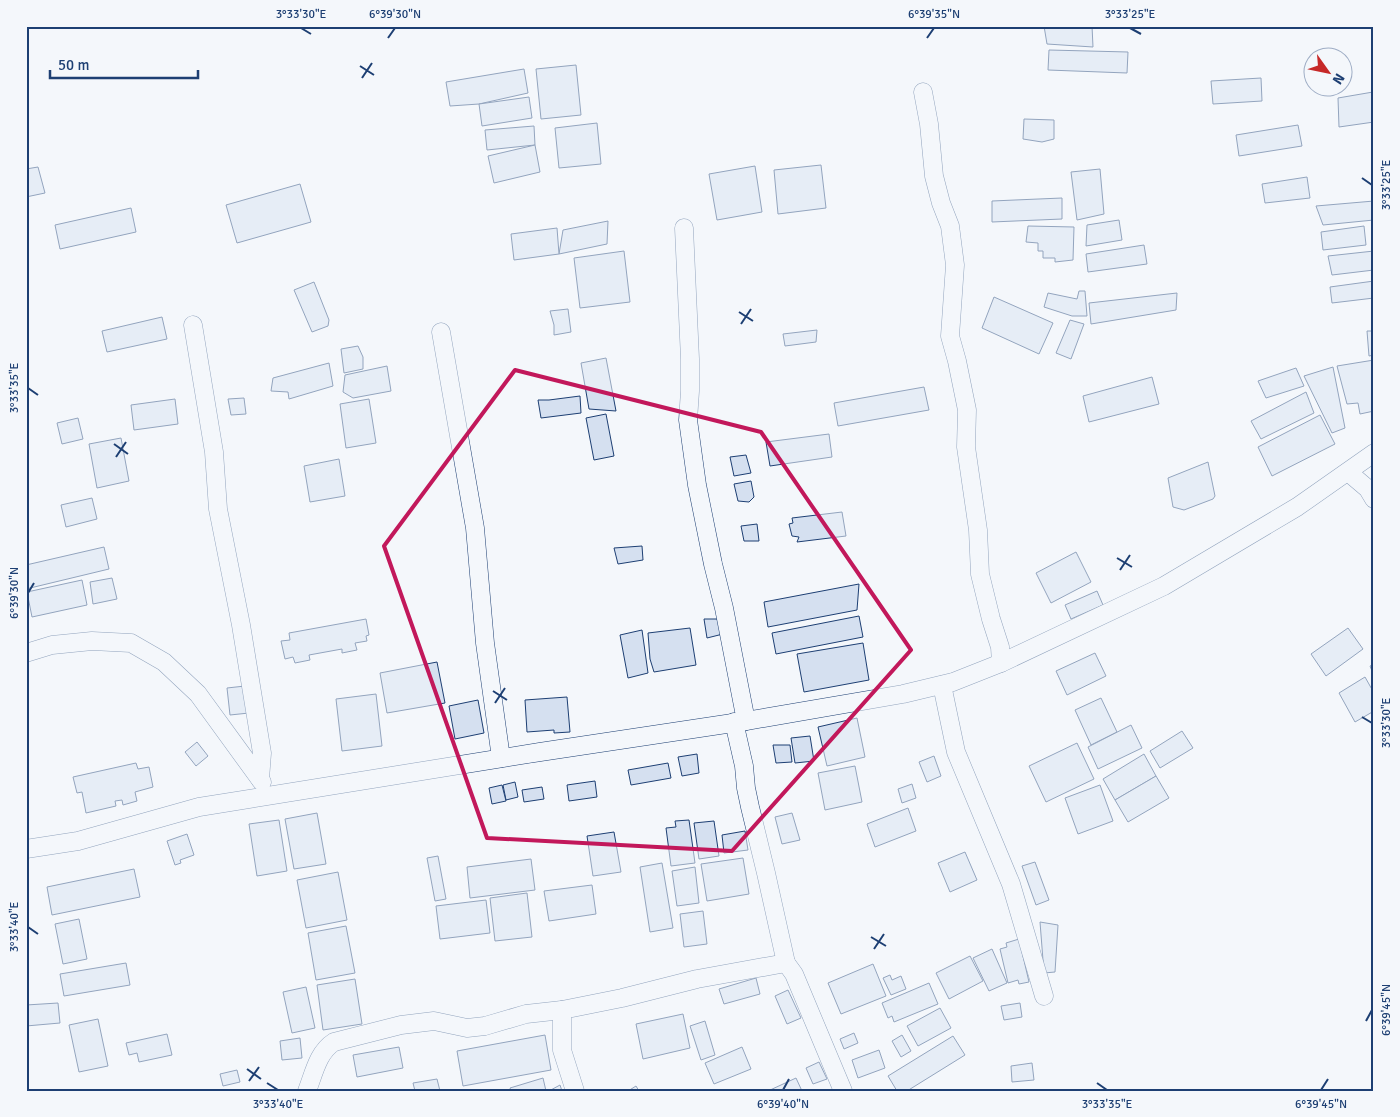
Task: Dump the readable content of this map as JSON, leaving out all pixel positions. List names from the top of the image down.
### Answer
{
  "scale_bar": "50 m",
  "north": "bottom right",
  "coordinates": [
    "3°33'30\"E",
    "6°39'30\"N",
    "6°39'35\"N",
    "3°33'25\"E",
    "3°33'35\"E",
    "3°33'40\"E",
    "6°39'45\"N",
    "6°39'40\"N"
  ]
}
